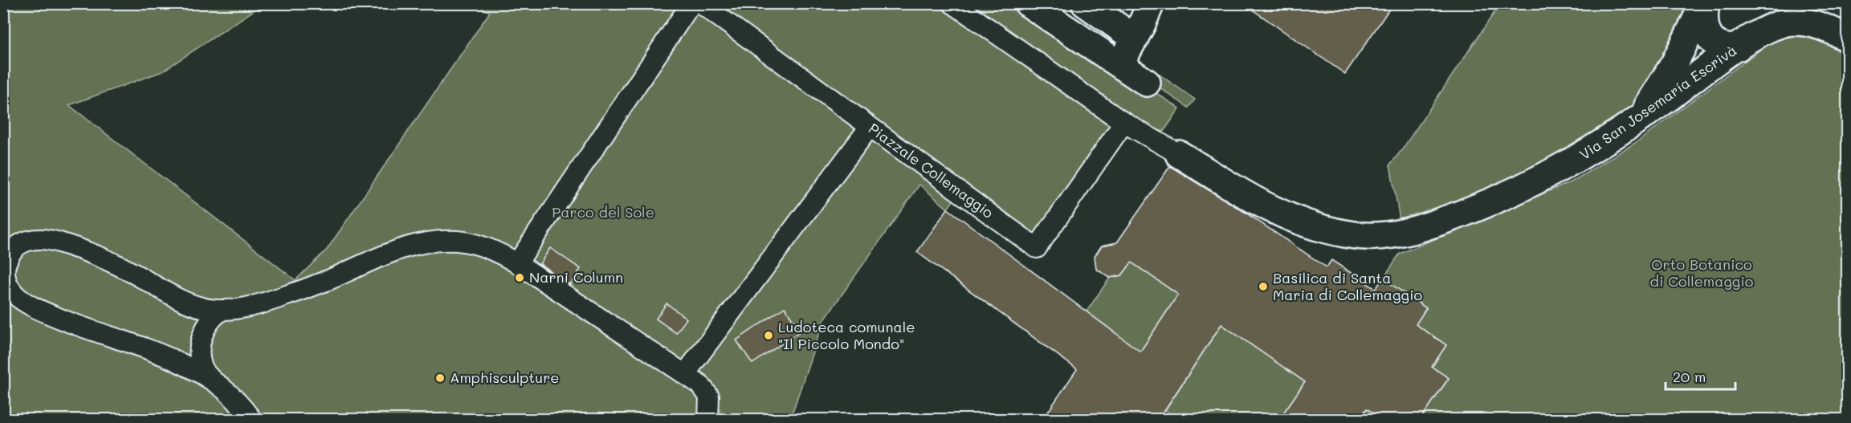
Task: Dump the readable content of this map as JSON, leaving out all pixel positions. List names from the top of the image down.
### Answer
{
  "streets": {
    "street": ["Via San Josemaría Escrivà", "Piazzale Collemaggio"]
  },
  "parks": ["Parco del Sole", "Orto Botanico di Collemaggio"],
  "places": [
    "Narni Column",
    "Basilica di Santa Maria di Collemaggio",
    "Ludoteca comunale \"Il Piccolo Mondo\"",
    "Amphisculpture"
  ],
  "scale_bar": "20 m"
}
